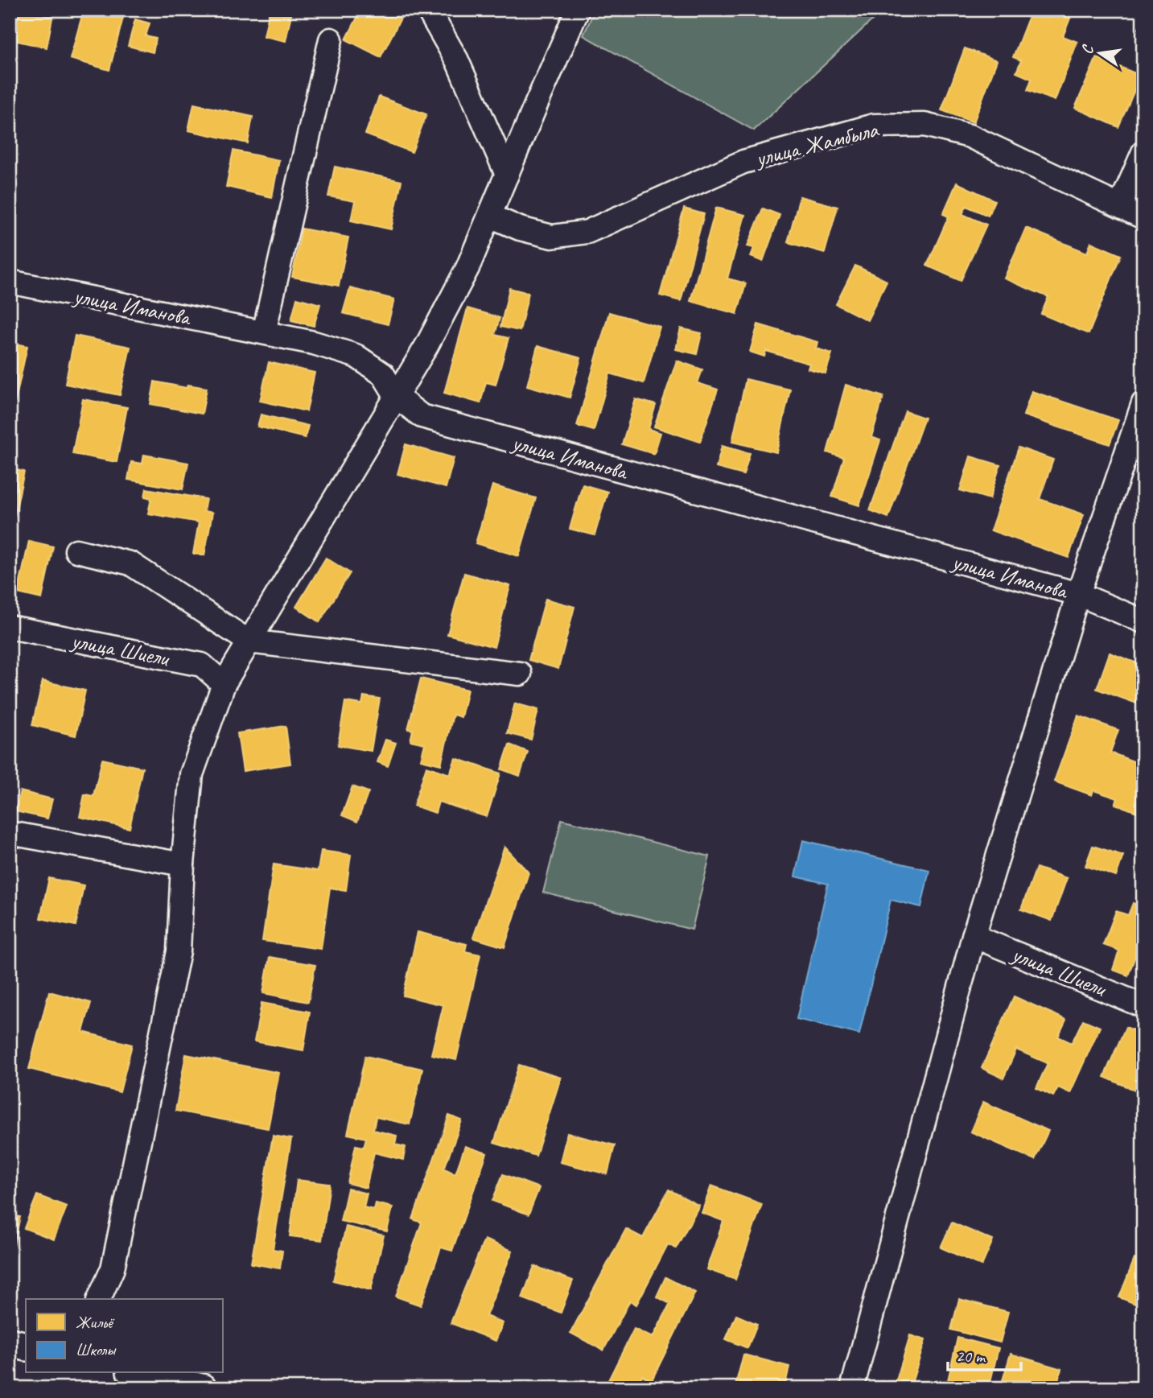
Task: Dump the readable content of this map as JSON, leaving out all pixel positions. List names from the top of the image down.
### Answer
{
  "streets": {
    "street": ["улица Жамбыла", "улица Иманова", "улица Шиели"]
  },
  "legend": ["Жильё", "Школы"],
  "scale_bar": "20 m",
  "north": "left"
}
